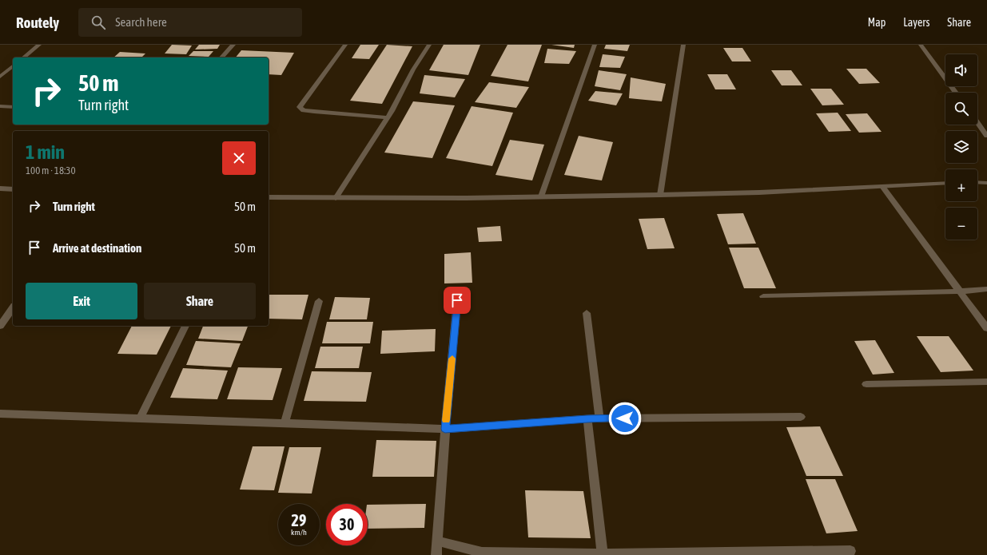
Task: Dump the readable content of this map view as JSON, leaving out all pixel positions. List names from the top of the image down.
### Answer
{
  "page": {
    "header": "Routely",
    "search": "Search here",
    "nav": ["Map", "Layers", "Share"],
    "map_buttons": ["+", "−"],
    "turn": ["50 m", "Turn right"],
    "heading": ["1 min", "100 m · 18:30"],
    "list": [
      {
        "name": "Turn right",
        "value": "50 m"
      },
      {
        "name": "Arrive at destination",
        "value": "50 m"
      }
    ],
    "buttons": ["Exit", "Share"],
    "speed": "29 km/h",
    "limit": "30"
  }
}
